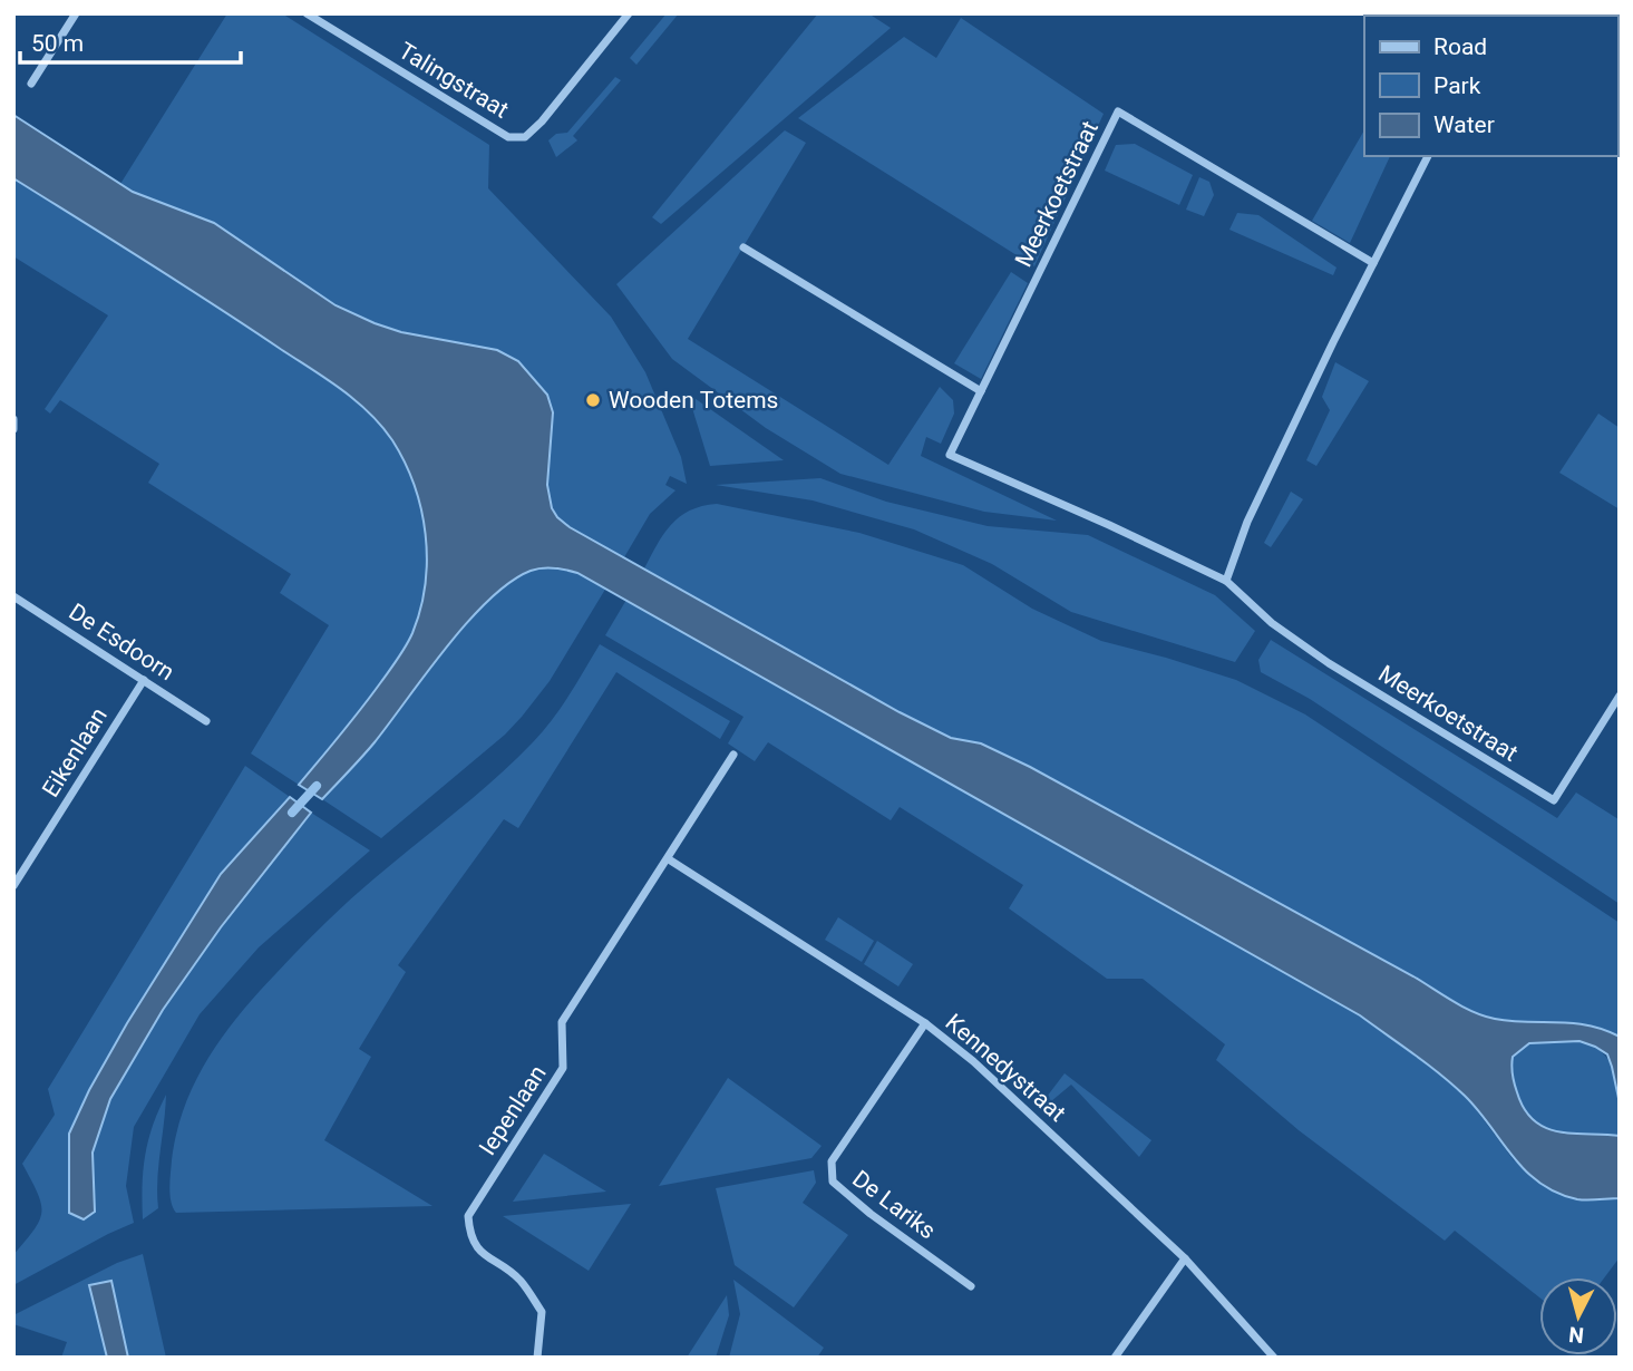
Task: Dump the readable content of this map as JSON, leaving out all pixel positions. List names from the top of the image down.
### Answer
{
  "streets": {
    "street": [
      "Talingstraat",
      "Meerkoetstraat",
      "De Esdoorn",
      "Eikenlaan",
      "Kennedystraat",
      "Iepenlaan",
      "De Lariks"
    ]
  },
  "crossings": [
    ["De Esdoorn", "Eikenlaan"],
    ["Kennedystraat", "Iepenlaan"],
    ["Kennedystraat", "De Lariks"]
  ],
  "places": ["Wooden Totems"],
  "legend": ["Road", "Park", "Water"],
  "scale_bar": "50 m",
  "north": "bottom"
}
